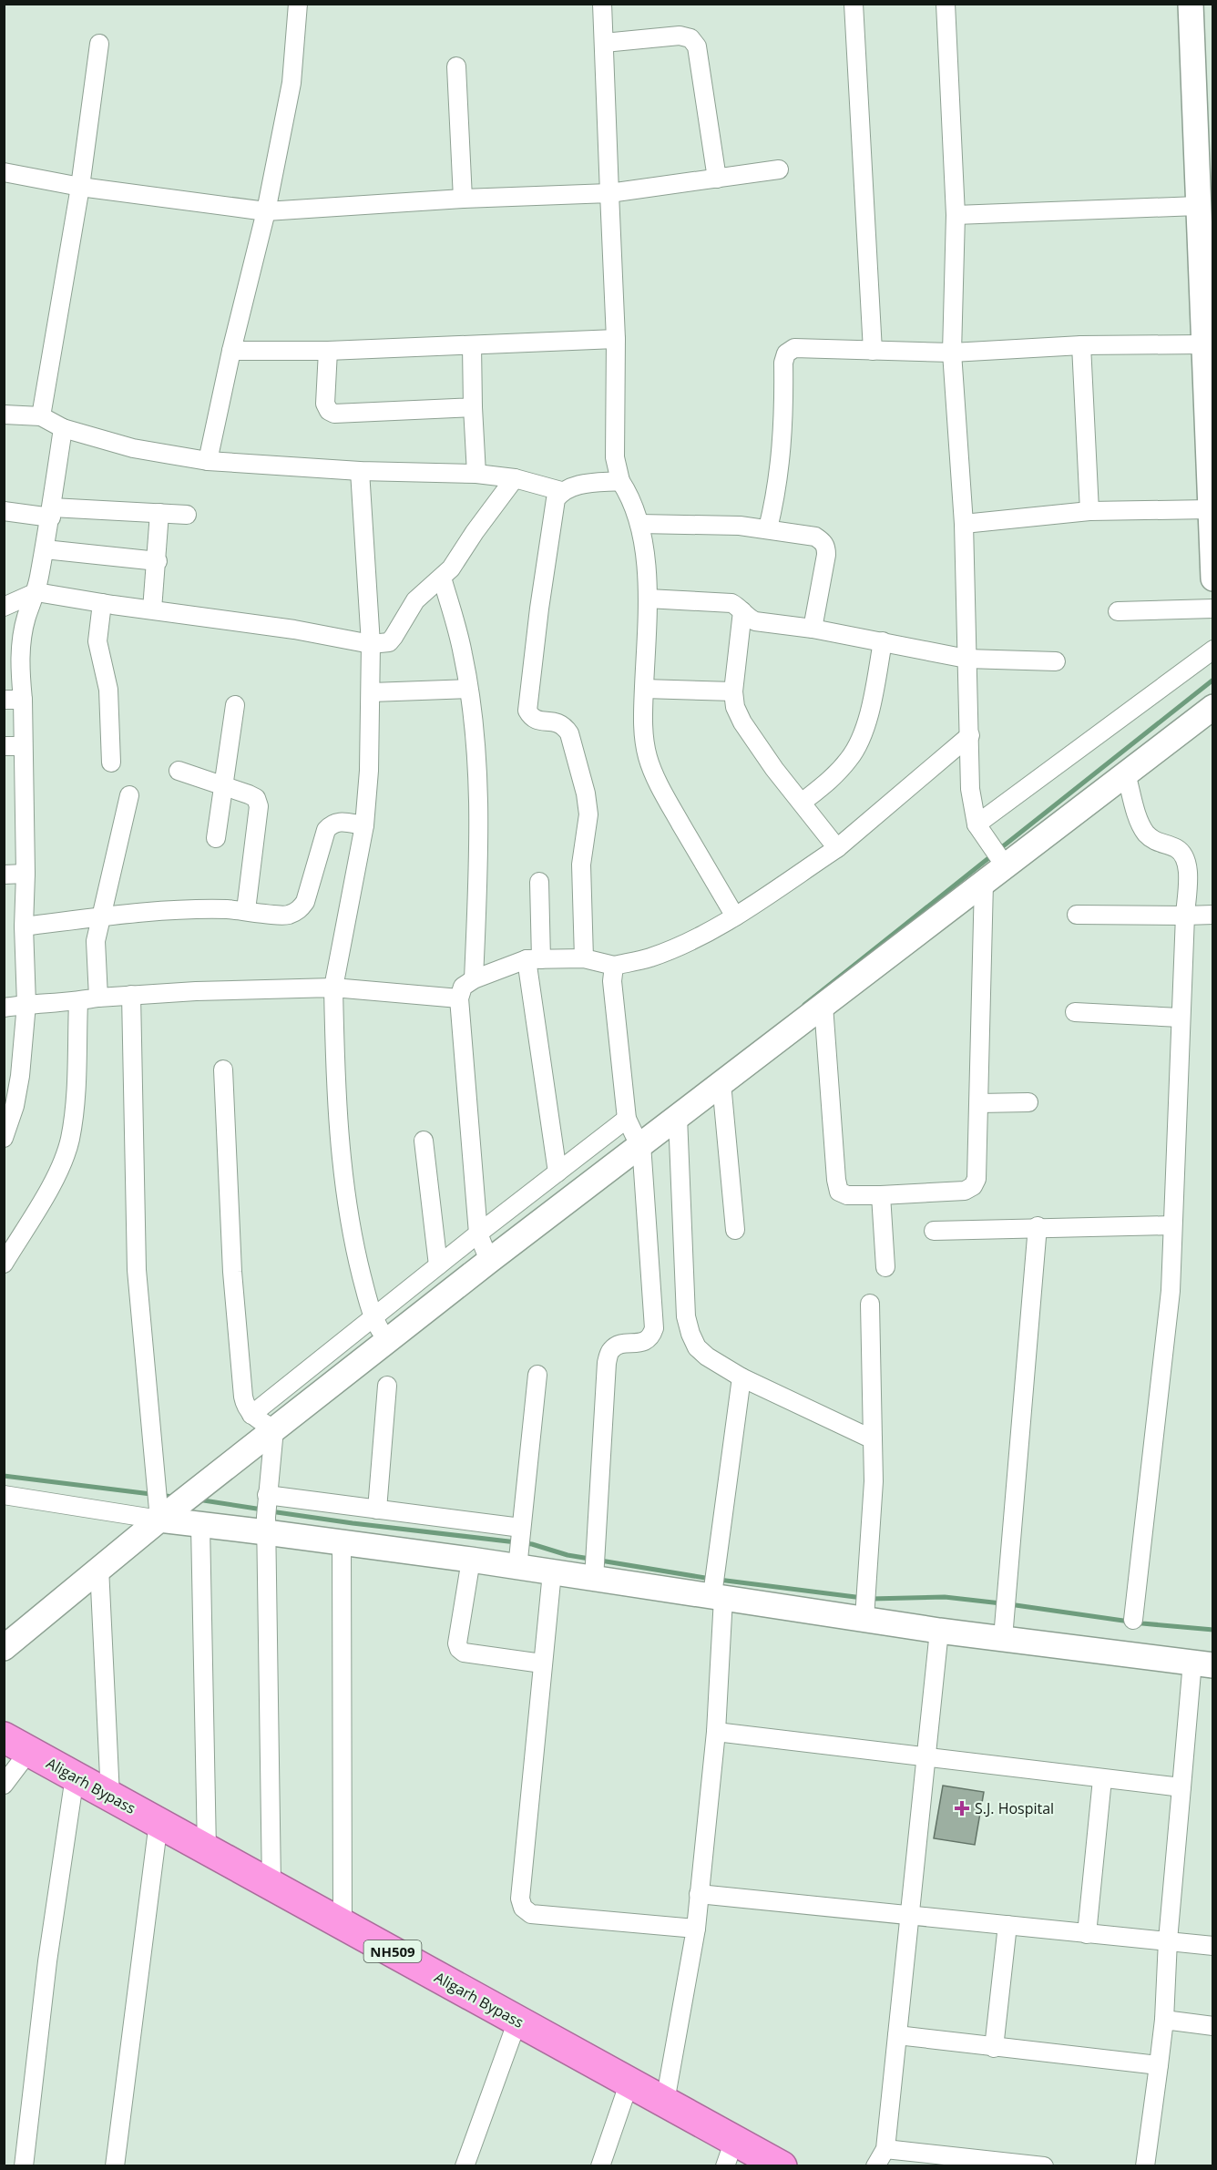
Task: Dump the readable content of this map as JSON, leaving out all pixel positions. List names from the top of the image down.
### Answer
{
  "streets": {
    "highway": ["Aligarh Bypass", "NH509"]
  },
  "places": {
    "health": ["S.J. Hospital"]
  }
}
